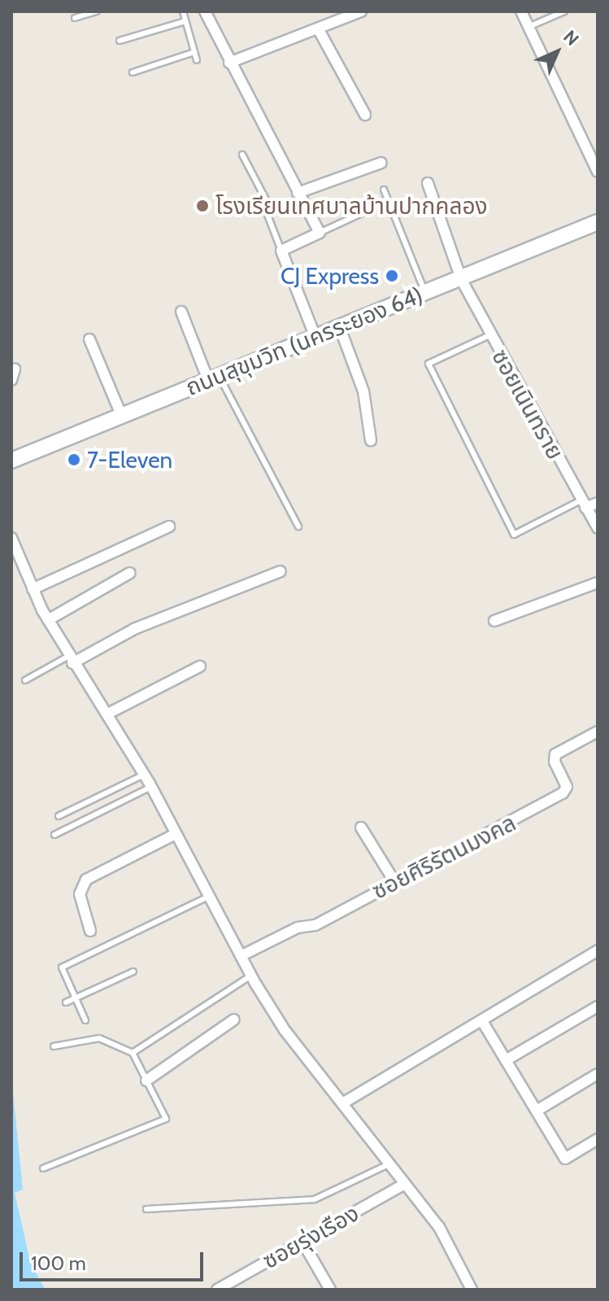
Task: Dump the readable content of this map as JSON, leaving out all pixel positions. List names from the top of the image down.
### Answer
{
  "streets": {
    "street": [
      "ถนนสุขุมวิท (นครระยอง 64)",
      "ซอยเนินทราย",
      "ซอยศิริรัตนมงคล",
      "ซอยรุ่งเรือง"
    ]
  },
  "crossings": [
    ["ถนนสุขุมวิท (นครระยอง 64)", "ซอยเนินทราย"]
  ],
  "places": ["โรงเรียนเทศบาลบ้านปากคลอง", "CJ Express", "7-Eleven"],
  "scale_bar": "100 m",
  "north": "top right"
}
